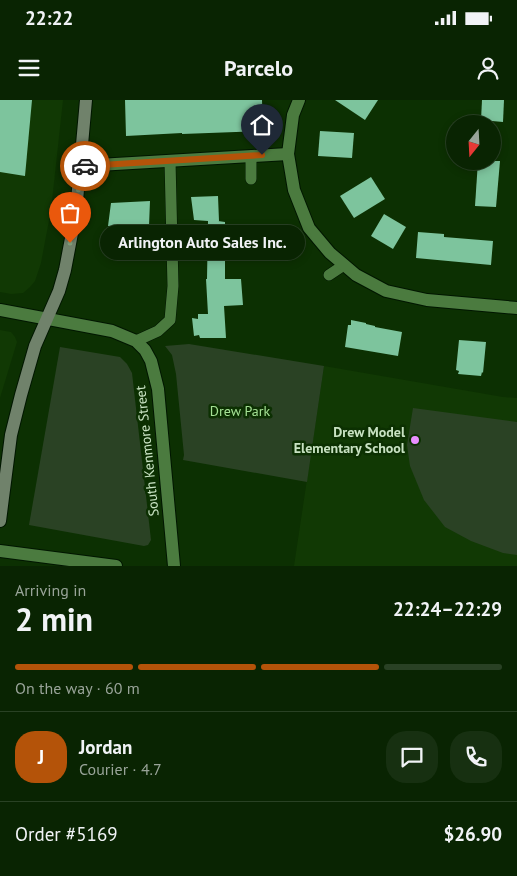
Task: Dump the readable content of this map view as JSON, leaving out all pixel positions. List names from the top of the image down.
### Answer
{
  "streets": {
    "street": ["South Kenmore Street"]
  },
  "parks": ["Drew Park"],
  "places": ["Arlington Auto Sales Inc.", "Drew Model Elementary School"],
  "north": "bottom",
  "page": {
    "status": "22:22",
    "header": "Parcelo",
    "bubble": "Arlington Auto Sales Inc.",
    "heading": ["2 min", "Arriving in", "22:24–22:29"],
    "panel": [
      "Jordan",
      "Courier · 4.7",
      "Order #5169",
      "$26.90"
    ],
    "bar": "On the way · 60 m",
    "round": "J"
  }
}
